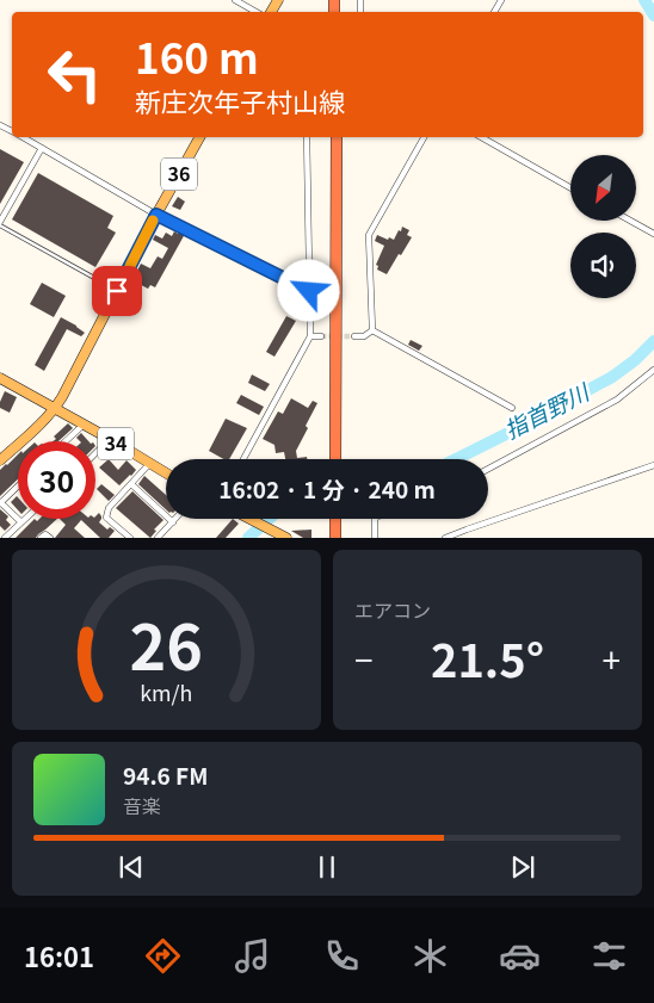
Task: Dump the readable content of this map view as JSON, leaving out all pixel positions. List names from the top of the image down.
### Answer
{
  "streets": {
    "main road": ["36", "34"]
  },
  "crossings": [
    ["36", "34"]
  ],
  "water": ["指首野川"],
  "north": "bottom left",
  "page": {
    "turn": ["160 m", "新庄次年子村山線"],
    "limit": "30",
    "trip": "16:02 · 1 分 · 240 m",
    "tile": "エアコン",
    "heat": ["−", "21.5°", "+"],
    "song": ["94.6 FM", "音楽"],
    "tabs": "16:01",
    "gauge": ["26", "km/h"]
  }
}
